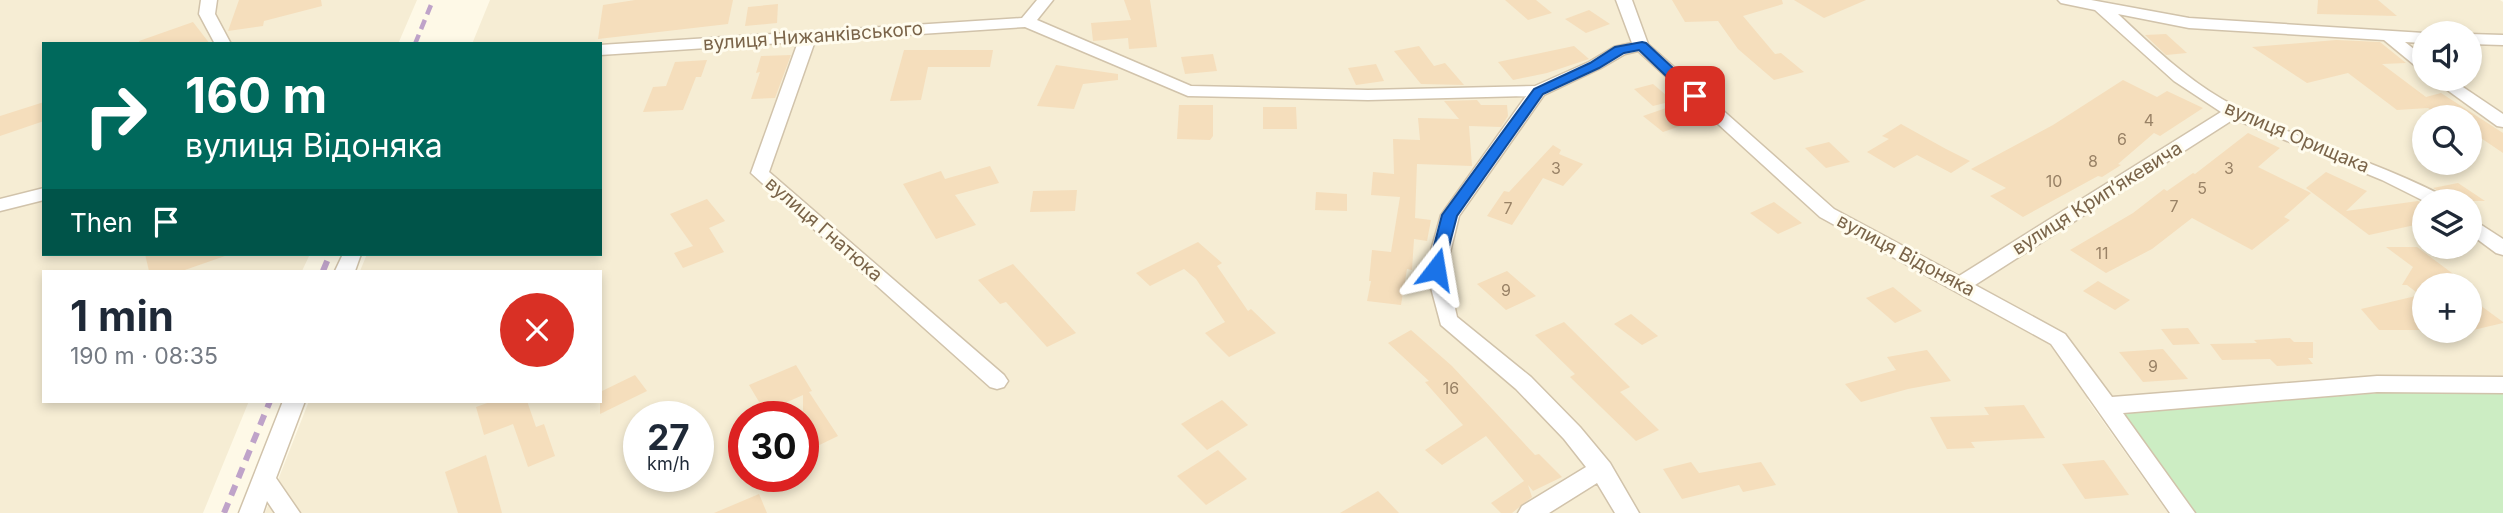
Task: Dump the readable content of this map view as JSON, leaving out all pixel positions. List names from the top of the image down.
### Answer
{
  "streets": {
    "street": [
      "вулиця Нижанківського",
      "вулиця Орищака",
      "вулиця Крипʼякевича",
      "вулиця Гнатюка",
      "вулиця Відоняка"
    ]
  },
  "crossings": [
    ["вулиця Нижанківського", "вулиця Гнатюка"],
    ["вулиця Орищака", "вулиця Крипʼякевича"],
    ["вулиця Крипʼякевича", "вулиця Відоняка"]
  ],
  "house_numbers": [
    "4",
    "6",
    "8",
    "3",
    "3",
    "10",
    "5",
    "7",
    "7",
    "11",
    "9",
    "9",
    "16"
  ],
  "page": {
    "map_buttons": "+",
    "turn": ["160 m", "вулиця Відоняка"],
    "then": "Then",
    "heading": ["1 min", "190 m · 08:35"],
    "speed": "27 km/h",
    "limit": "30"
  }
}
